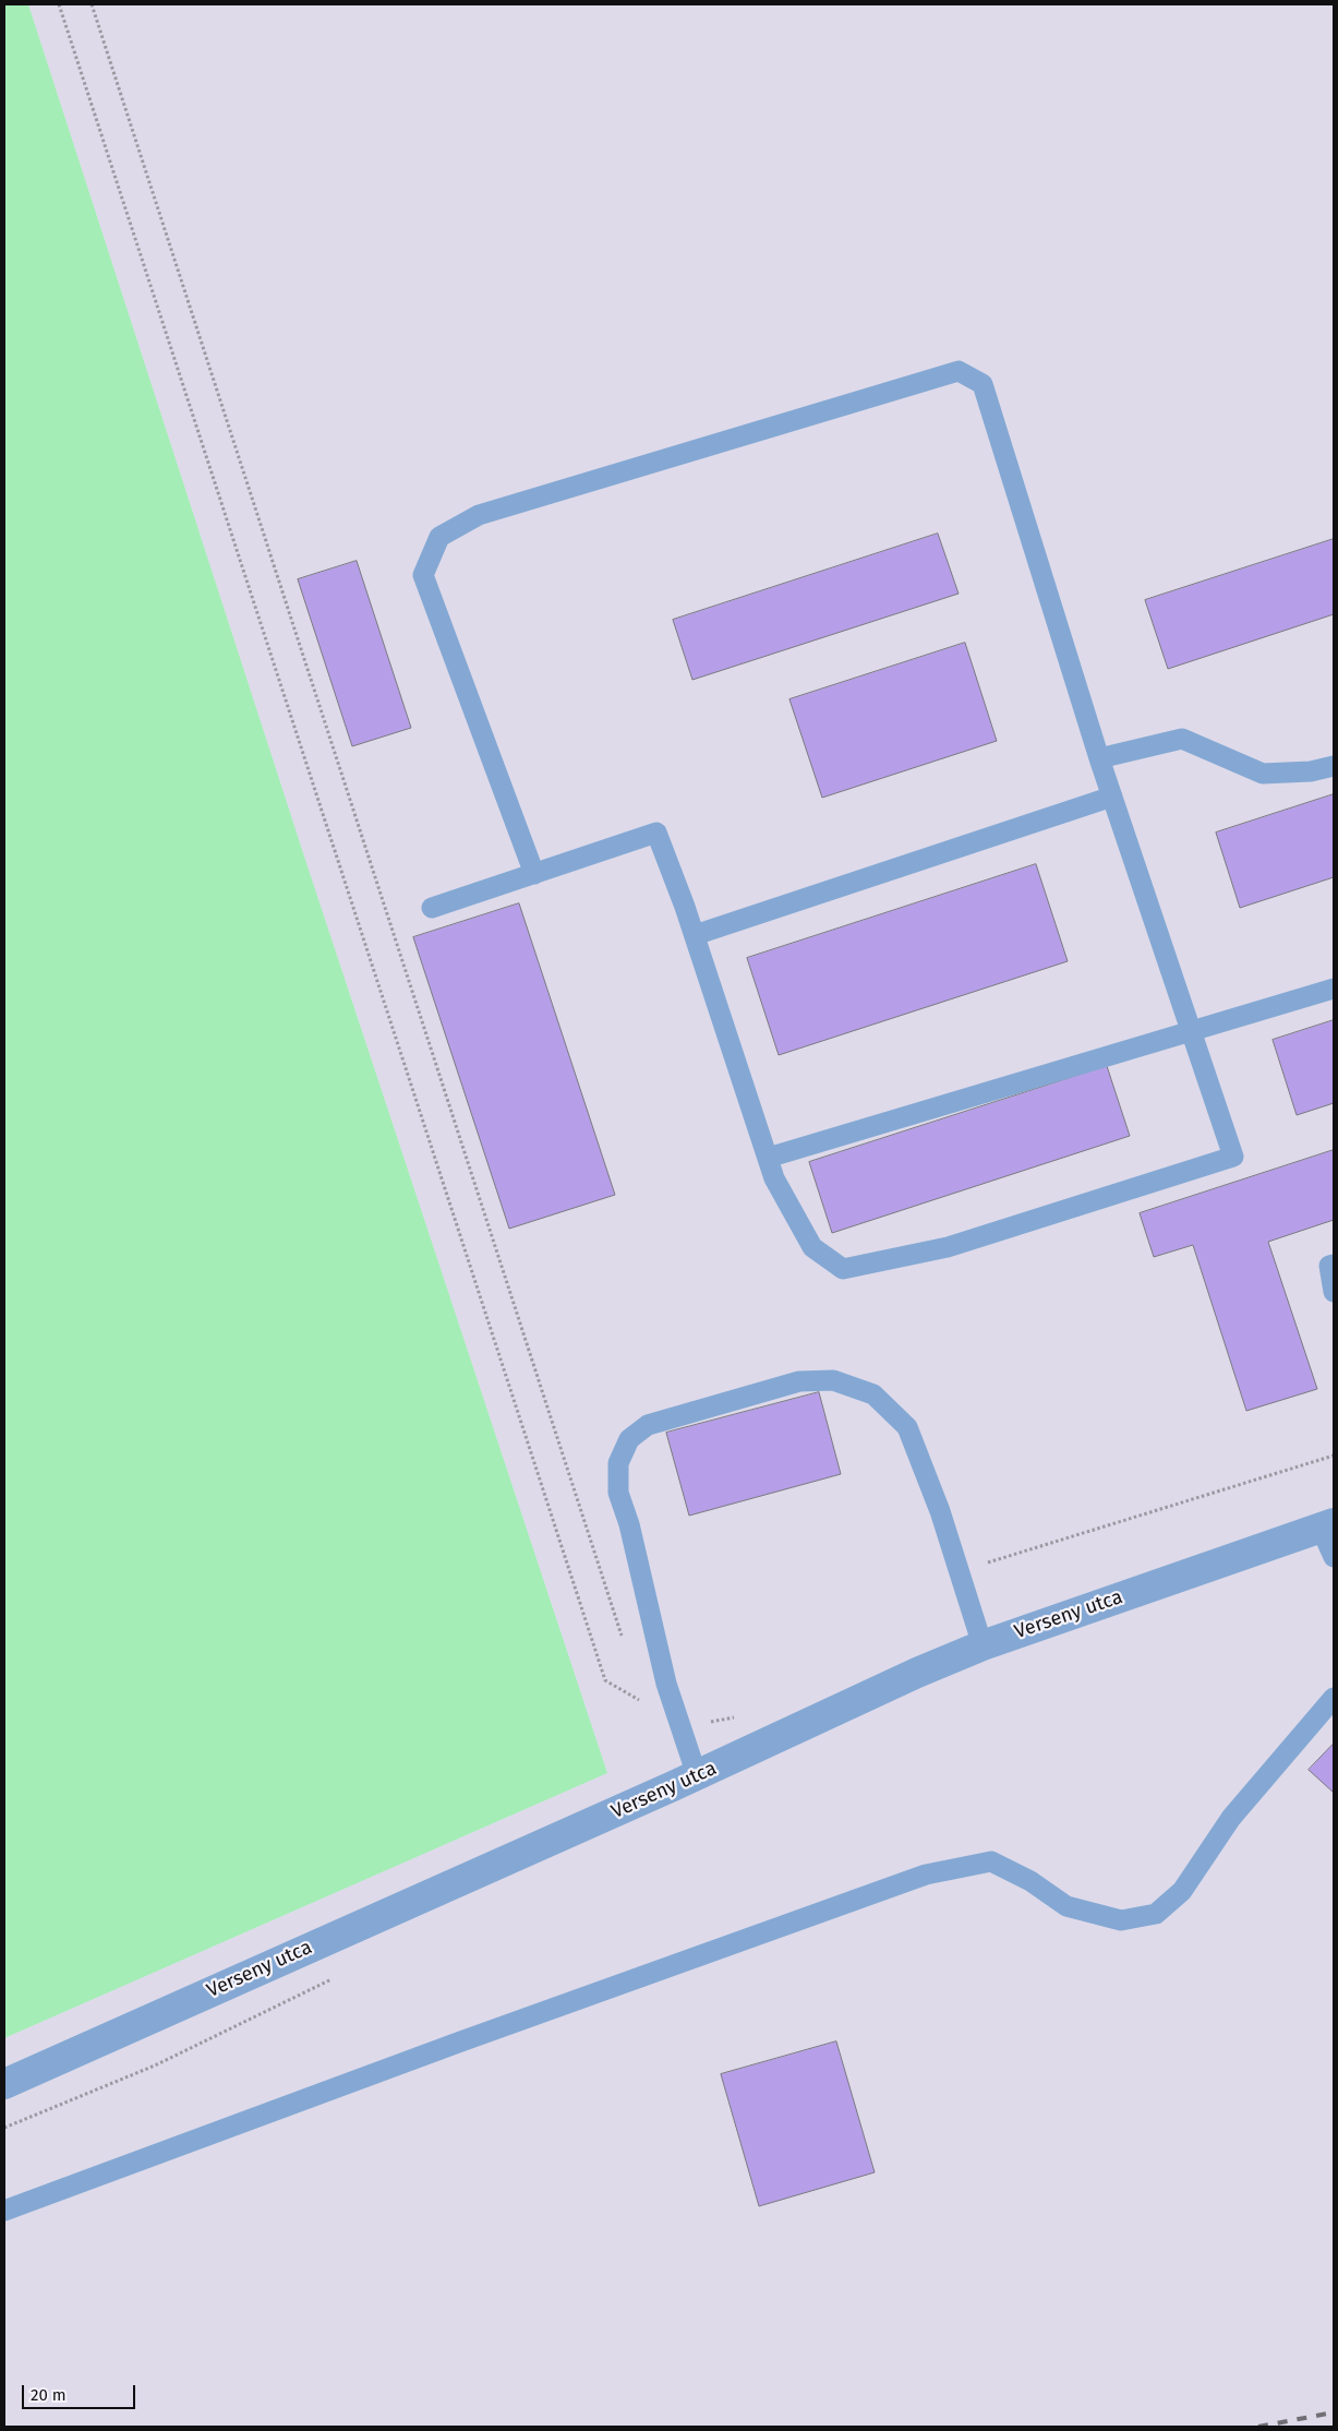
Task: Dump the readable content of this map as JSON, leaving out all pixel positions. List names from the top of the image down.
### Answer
{
  "streets": {
    "street": ["Verseny utca"]
  },
  "scale_bar": "20 m"
}
